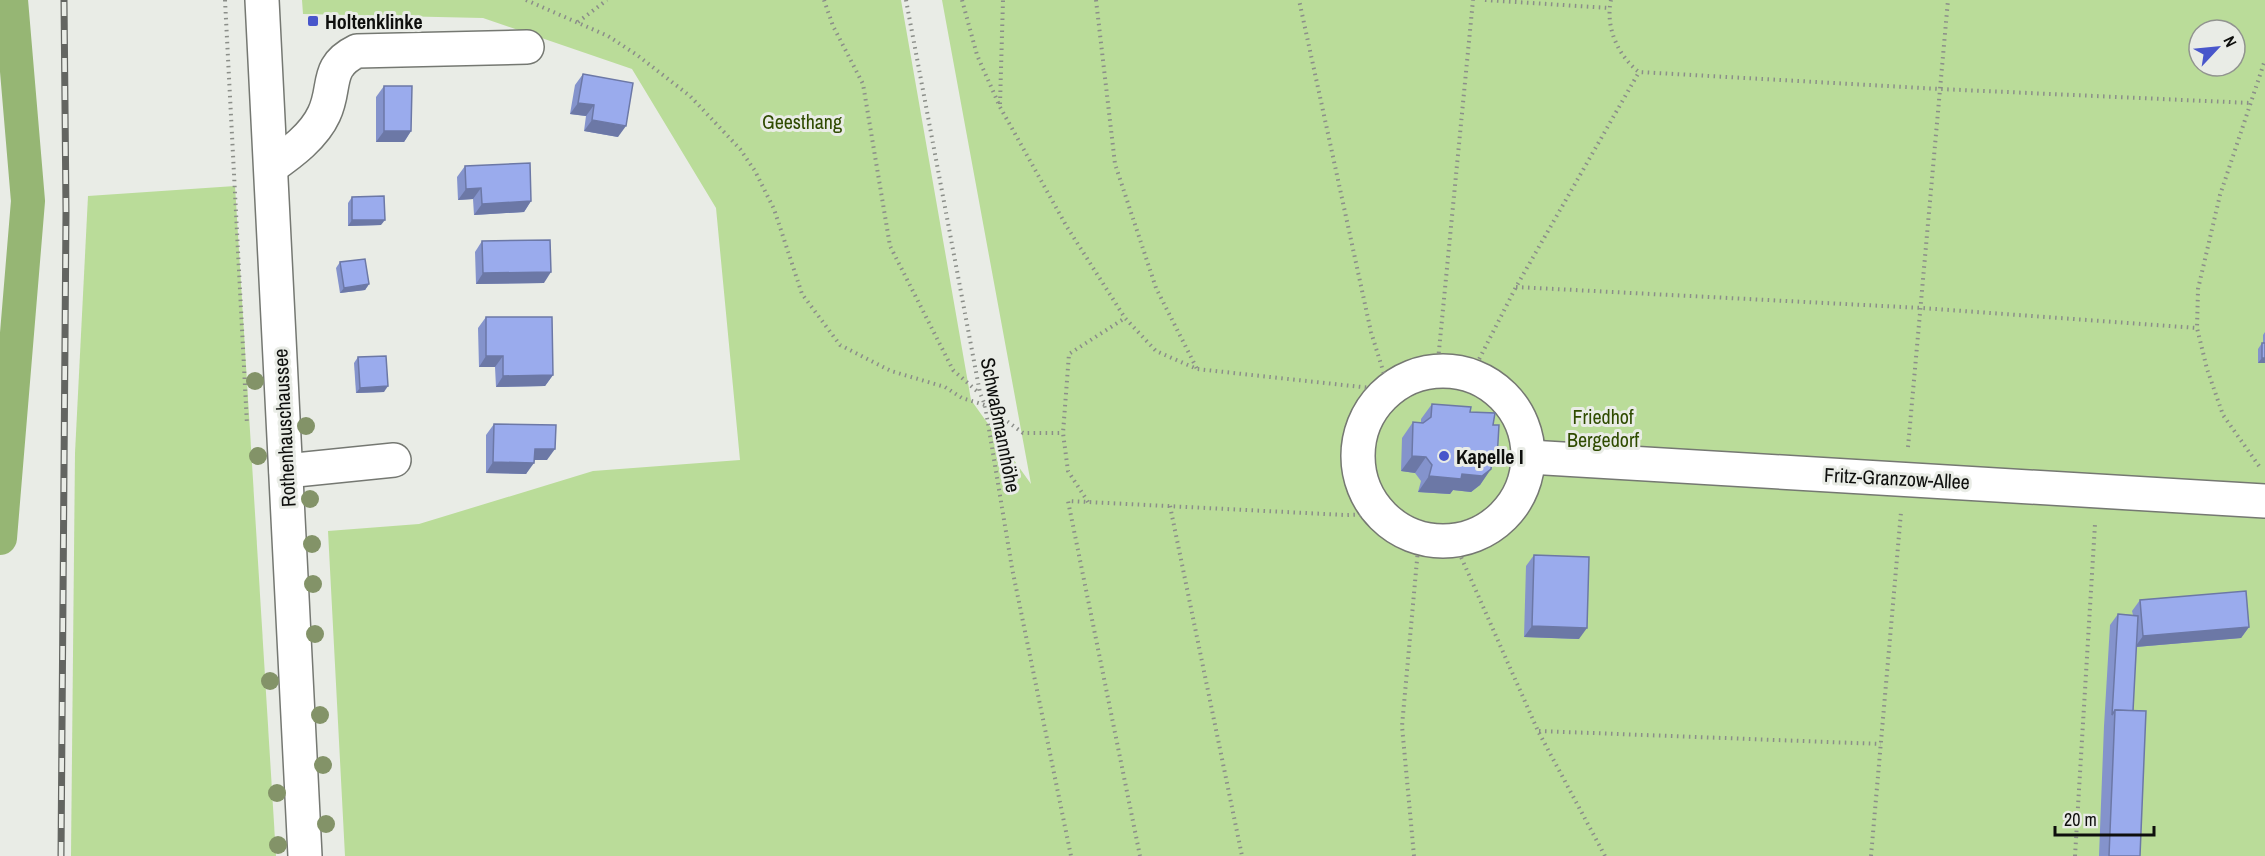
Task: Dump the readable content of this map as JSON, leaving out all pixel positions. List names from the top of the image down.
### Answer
{
  "streets": {
    "main road": ["Rothenhauschaussee", "Fritz-Granzow-Allee"],
    "path": ["Schwaßmannhöhe"]
  },
  "parks": ["Geesthang", "Friedhof Bergedorf"],
  "places": {
    "transit": ["Holtenklinke"],
    "other": ["Kapelle I"]
  },
  "scale_bar": "20 m",
  "north": "top right"
}
